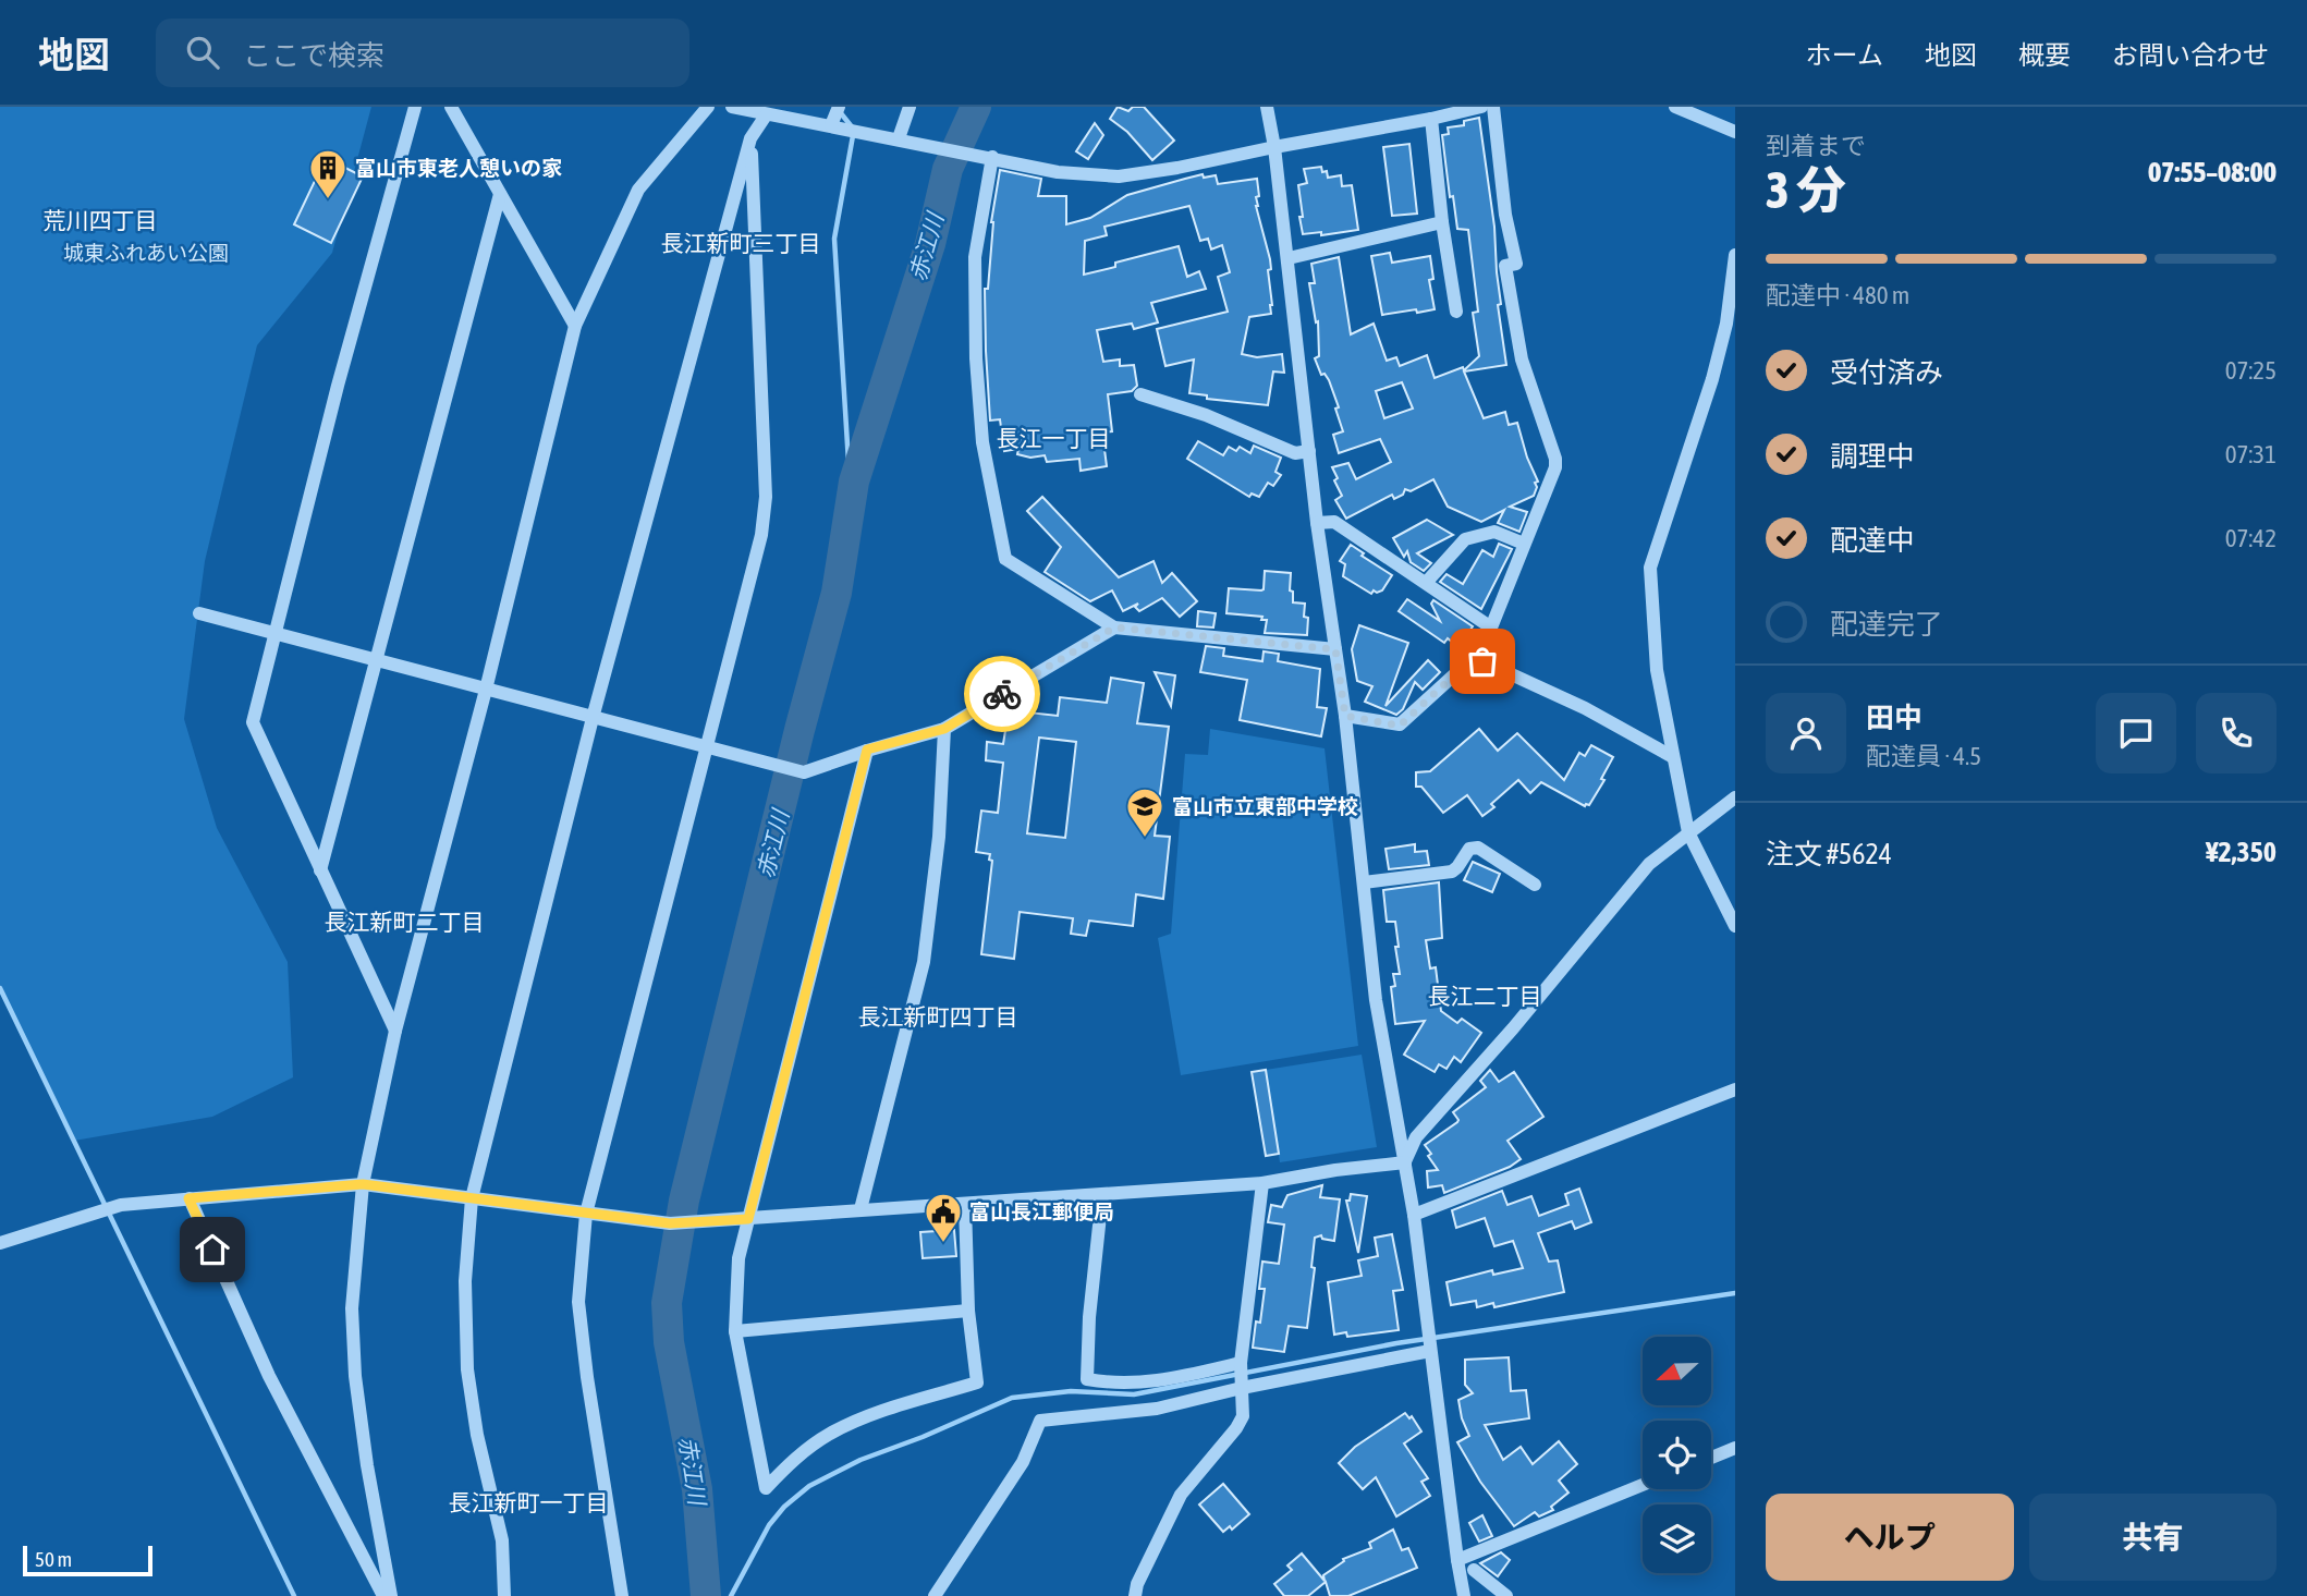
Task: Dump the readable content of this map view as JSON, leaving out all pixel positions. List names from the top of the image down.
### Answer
{
  "districts": [
    "荒川四丁目",
    "長江新町三丁目",
    "長江一丁目",
    "長江新町二丁目",
    "長江二丁目",
    "長江新町四丁目",
    "長江新町一丁目"
  ],
  "water": ["赤江川"],
  "parks": ["城東ふれあい公園"],
  "places": {
    "building": ["富山市東老人憩いの家"],
    "school or university": ["富山市立東部中学校"],
    "public building": ["富山長江郵便局"]
  },
  "scale_bar": "50 m",
  "north": "left",
  "page": {
    "header": "地図",
    "search": "ここで検索",
    "nav": [
      "ホーム",
      "地図",
      "概要",
      "お問い合わせ"
    ],
    "heading": ["3 分", "到着まで", "07:55–08:00"],
    "panel": [
      "田中",
      "配達員 · 4.5",
      "注文 #5624",
      "¥2,350"
    ],
    "bar": "配達中 · 480 m",
    "list": [
      ["受付済み", "07:25"],
      ["調理中", "07:31"],
      ["配達中", "07:42"],
      "配達完了"
    ],
    "buttons": ["ヘルプ", "共有"],
    "scale": "50 m"
  }
}
